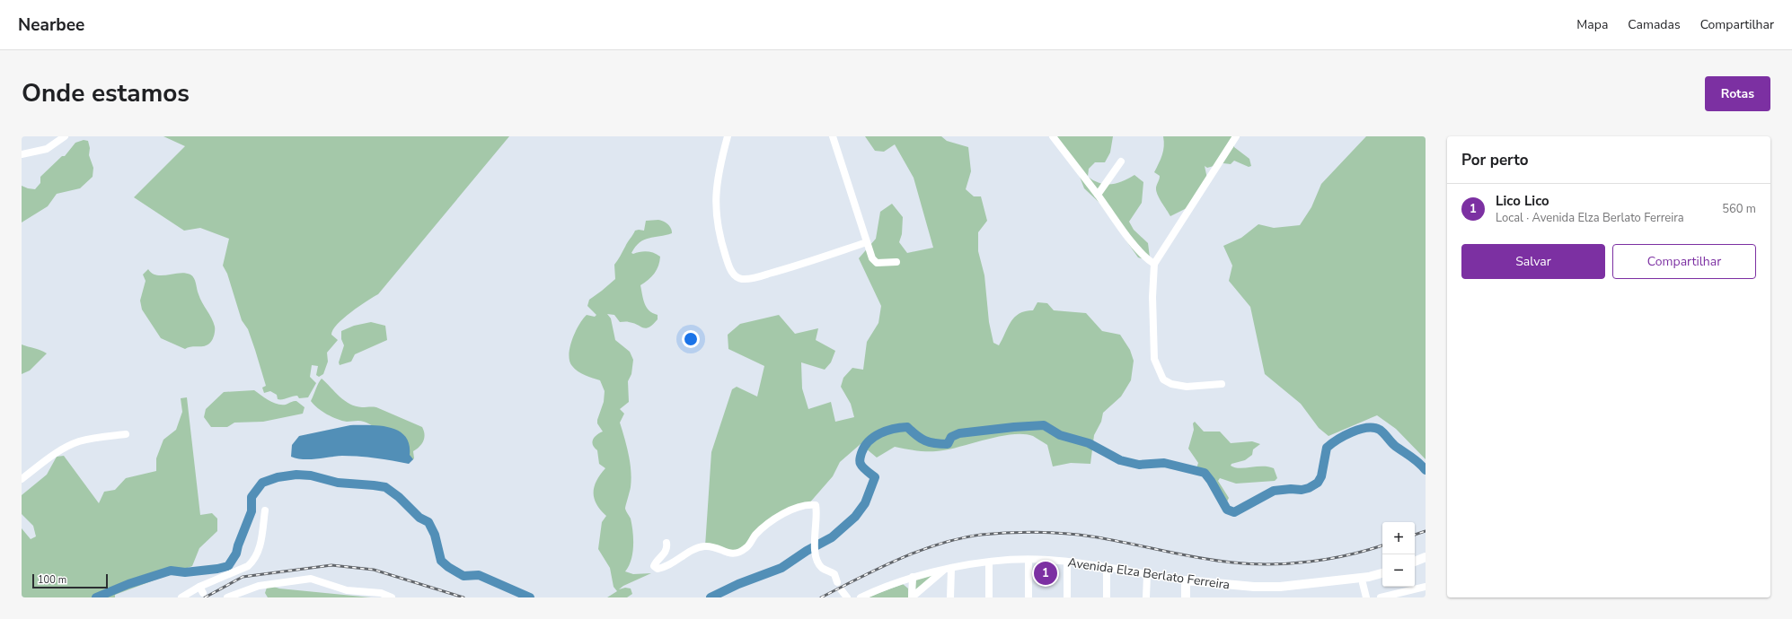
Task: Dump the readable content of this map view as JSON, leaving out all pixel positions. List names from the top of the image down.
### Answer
{
  "streets": {
    "main road": ["Avenida Elza Berlato Ferreira"]
  },
  "scale_bar": "100 m",
  "page": {
    "header": "Nearbee",
    "nav": ["Mapa", "Camadas", "Compartilhar"],
    "title": "Onde estamos",
    "buttons": [
      "Rotas",
      ["Salvar", "Compartilhar"]
    ],
    "heading": "Por perto",
    "list": [
      {
        "mark": "1",
        "name": "Lico Lico",
        "note": "Local · Avenida Elza Berlato Ferreira",
        "value": "560 m"
      }
    ],
    "map_buttons": ["+", "−"],
    "pins": "1",
    "scale": "100 m"
  }
}
